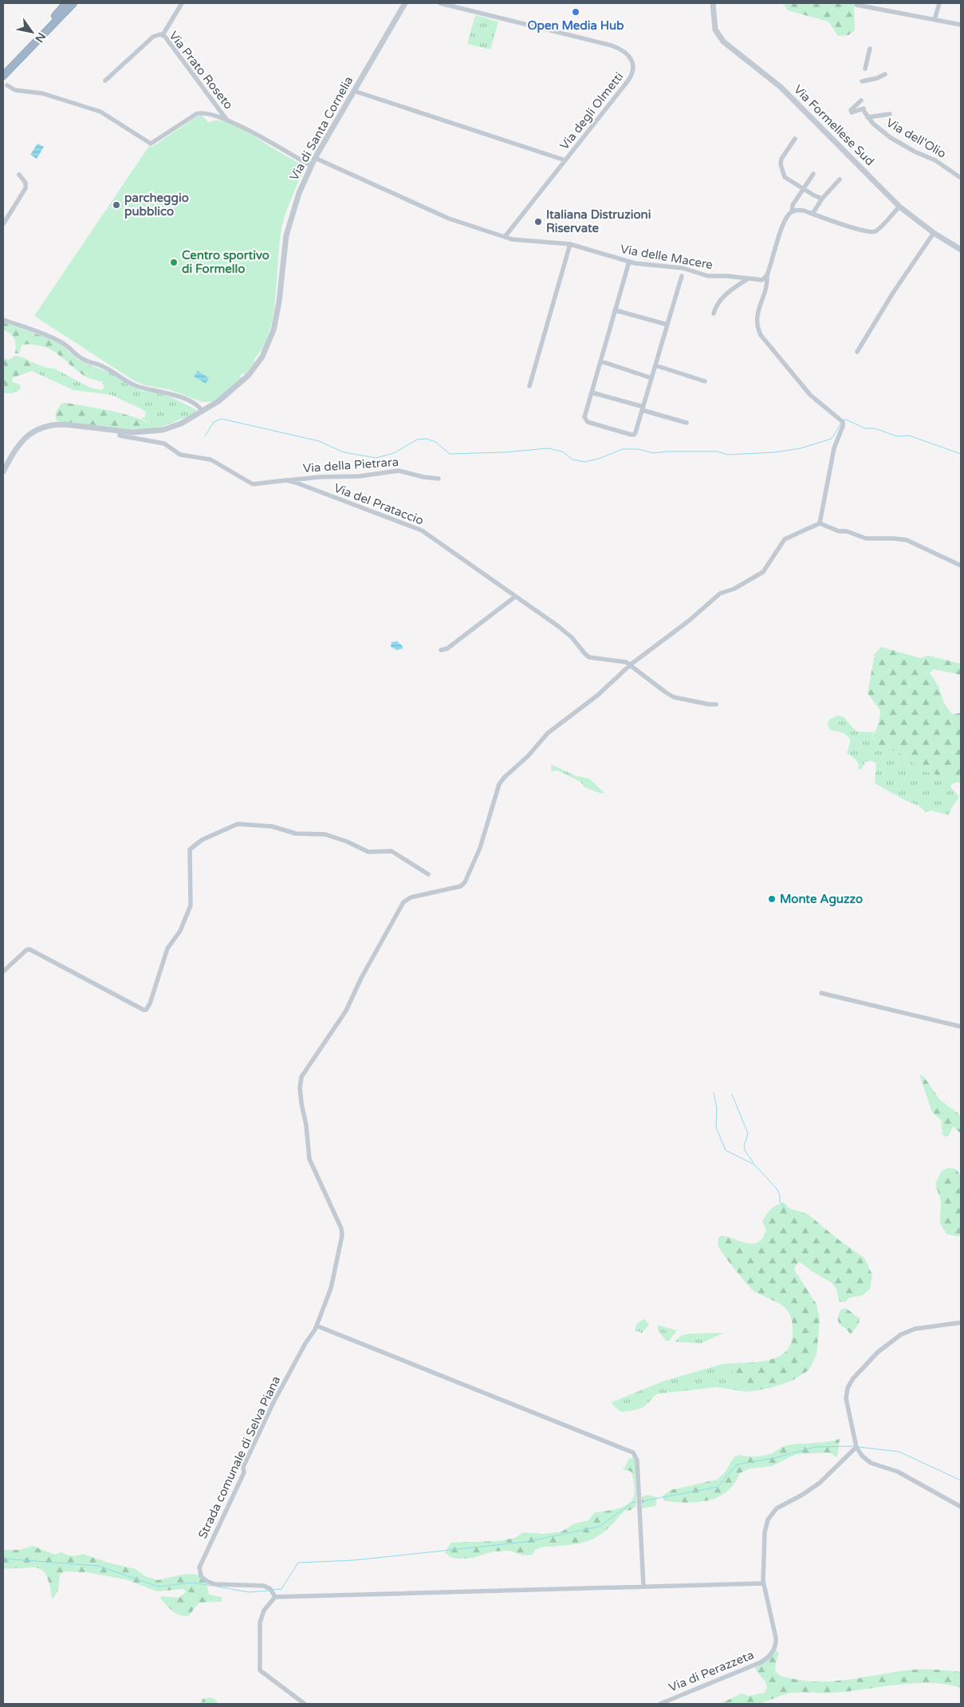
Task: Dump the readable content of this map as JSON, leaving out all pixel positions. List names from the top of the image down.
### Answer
{
  "streets": {
    "street": [
      "Via Prato Roseto",
      "Via degli Olmetti",
      "Via Formellese Sud",
      "Via di Santa Cornelia",
      "Via dell'Olio",
      "Via delle Macere",
      "Via della Pietrara",
      "Via del Prataccio",
      "Strada comunale di Selva Piana",
      "Via di Perazzeta"
    ]
  },
  "crossings": [
    ["Via Prato Roseto", "Via di Santa Cornelia"],
    ["Via degli Olmetti", "Via di Santa Cornelia"],
    ["Via degli Olmetti", "Via delle Macere"],
    ["Via di Santa Cornelia", "Via delle Macere"],
    ["Via di Santa Cornelia", "Via del Prataccio"],
    ["Via della Pietrara", "Via del Prataccio"],
    ["Via del Prataccio", "Strada comunale di Selva Piana"]
  ],
  "places": [
    "Open Media Hub",
    "parcheggio pubblico",
    "Italiana Distruzioni Riservate",
    "Centro sportivo di Formello",
    "Monte Aguzzo"
  ],
  "north": "bottom right"
}
